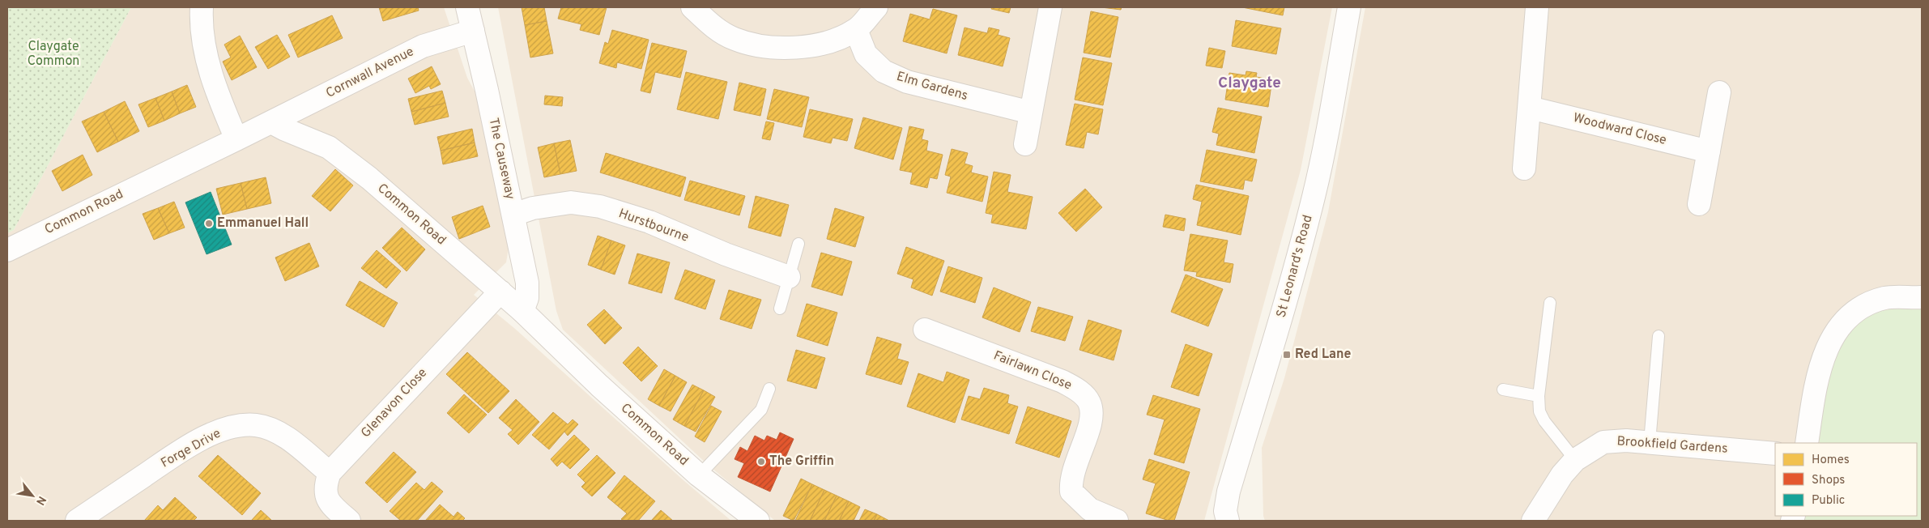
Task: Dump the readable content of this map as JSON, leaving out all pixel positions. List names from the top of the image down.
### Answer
{
  "streets": {
    "street": [
      "Cornwall Avenue",
      "Elm Gardens",
      "Woodward Close",
      "The Causeway",
      "Common Road",
      "Hurstbourne",
      "St Leonard's Road",
      "Fairlawn Close",
      "Glenavon Close",
      "Brookfield Gardens",
      "Forge Drive"
    ]
  },
  "crossings": [
    ["Cornwall Avenue", "The Causeway"],
    ["Cornwall Avenue", "Common Road"],
    ["The Causeway", "Common Road"],
    ["The Causeway", "Hurstbourne"],
    ["Common Road", "Glenavon Close"],
    ["Glenavon Close", "Forge Drive"]
  ],
  "districts": ["Claygate"],
  "parks": ["Claygate Common"],
  "places": {
    "other": ["Emmanuel Hall", "The Griffin"],
    "transit": ["Red Lane"]
  },
  "legend": ["Homes", "Shops", "Public"],
  "north": "bottom right"
}
